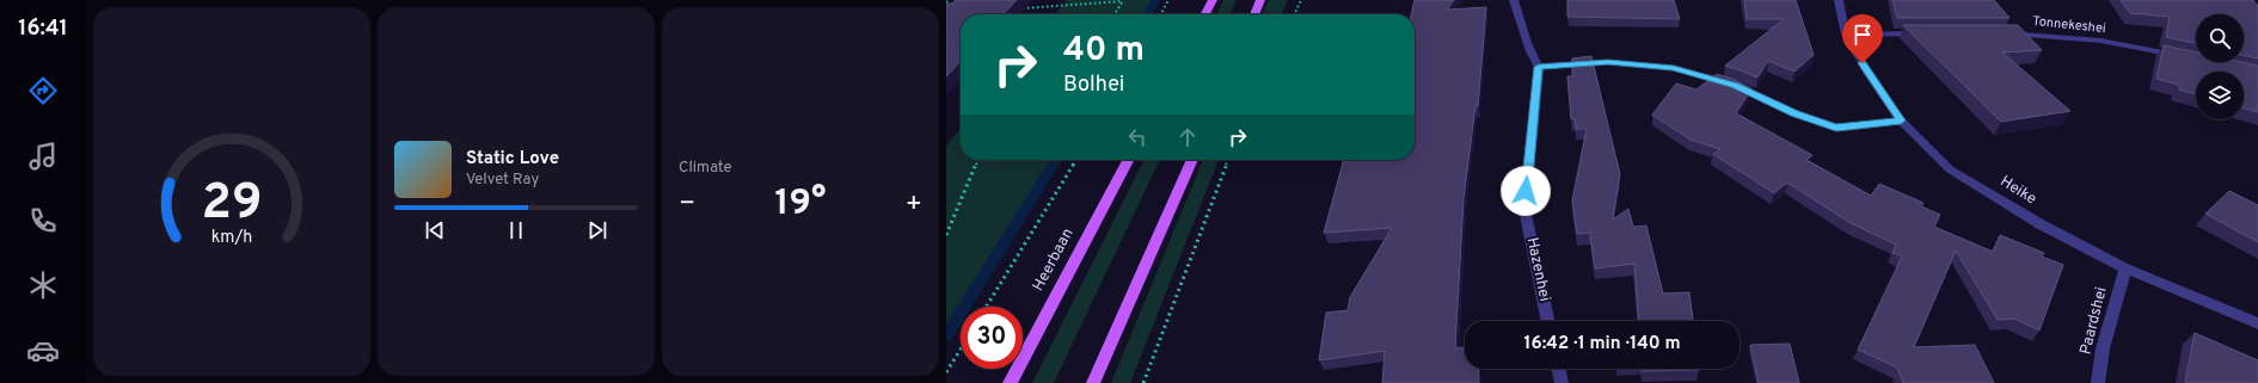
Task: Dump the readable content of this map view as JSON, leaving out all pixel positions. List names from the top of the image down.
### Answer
{
  "streets": {
    "main road": ["Heerbaan"],
    "street": [
      "Tonnekeshei",
      "Heike",
      "Hazenhei",
      "Paardshei"
    ]
  },
  "crossings": [
    ["Heike", "Paardshei"]
  ],
  "page": {
    "tabs": "16:41",
    "tile": "Climate",
    "turn": ["40 m", "Bolhei"],
    "song": ["Static Love", "Velvet Ray"],
    "heat": ["−", "19°", "+"],
    "limit": "30",
    "trip": "16:42 · 1 min · 140 m",
    "gauge": ["29", "km/h"]
  }
}
